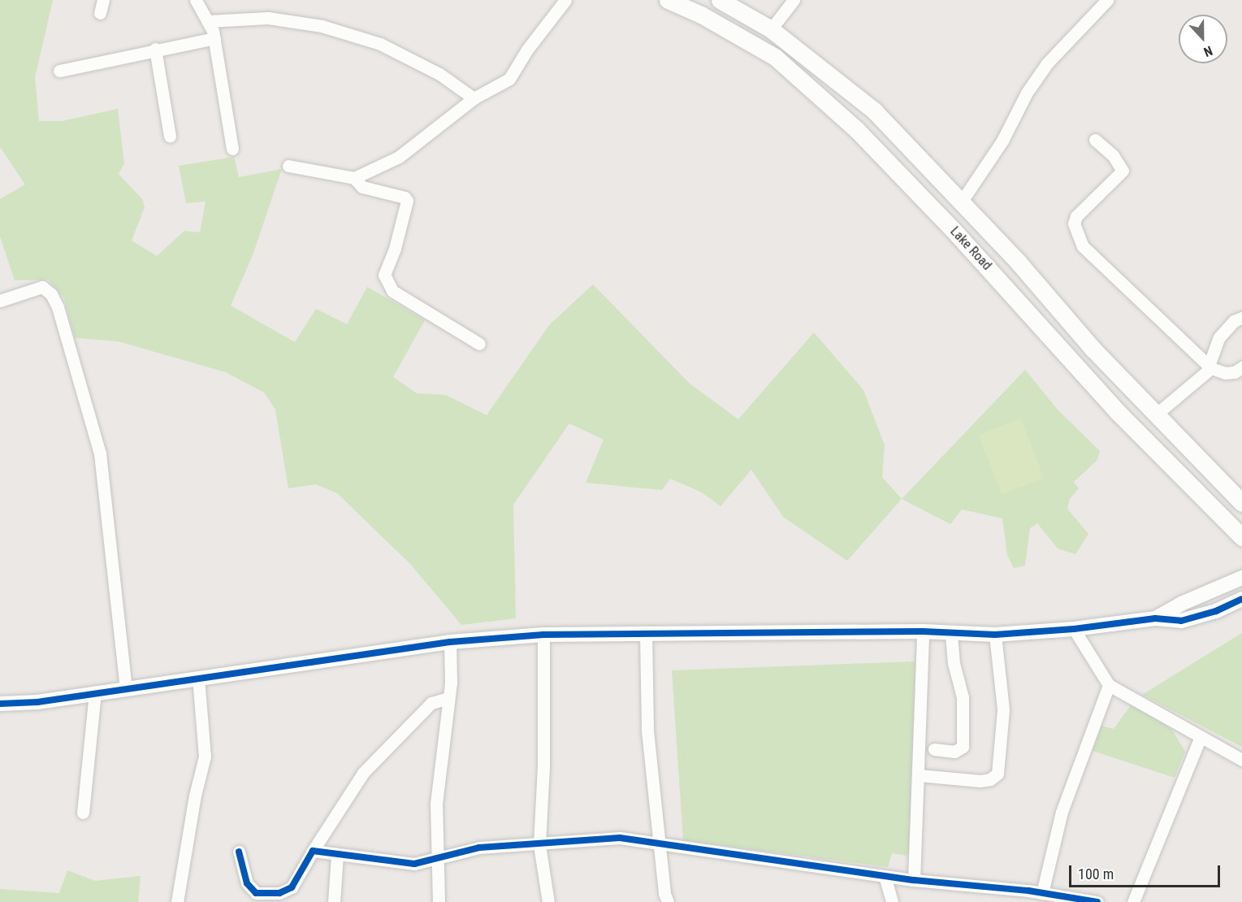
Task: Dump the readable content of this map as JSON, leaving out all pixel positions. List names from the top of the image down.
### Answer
{
  "streets": {
    "main road": ["Lake Road"]
  },
  "scale_bar": "100 m",
  "north": "bottom"
}
